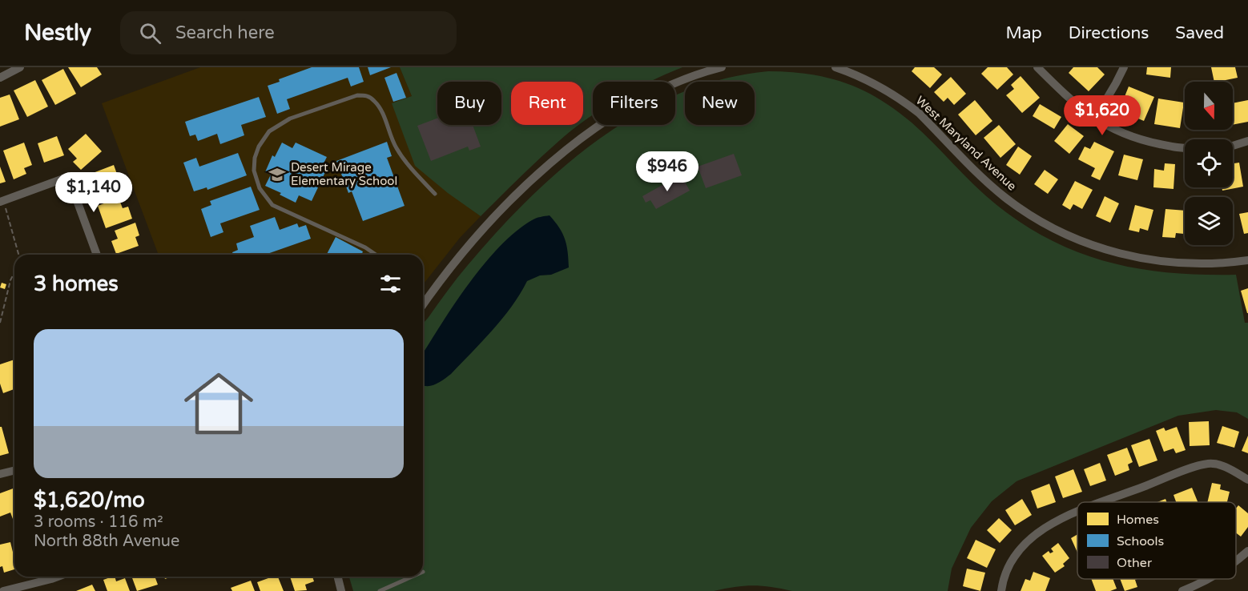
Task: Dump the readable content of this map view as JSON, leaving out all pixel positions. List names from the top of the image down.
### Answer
{
  "streets": {
    "street": ["West Maryland Avenue"]
  },
  "places": {
    "school or university": ["Desert Mirage Elementary School"]
  },
  "legend": ["Homes", "Schools", "Other"],
  "north": "bottom",
  "page": {
    "header": "Nestly",
    "search": "Search here",
    "nav": ["Map", "Directions", "Saved"],
    "chip": [
      "Buy",
      "Rent",
      "Filters",
      "New"
    ],
    "price": ["$1,620", "$946", "$1,140"],
    "heading": "3 homes",
    "list": [
      {
        "name": "$1,620/mo",
        "note": "3 rooms · 116 m² · North 88th Avenue"
      }
    ]
  }
}
